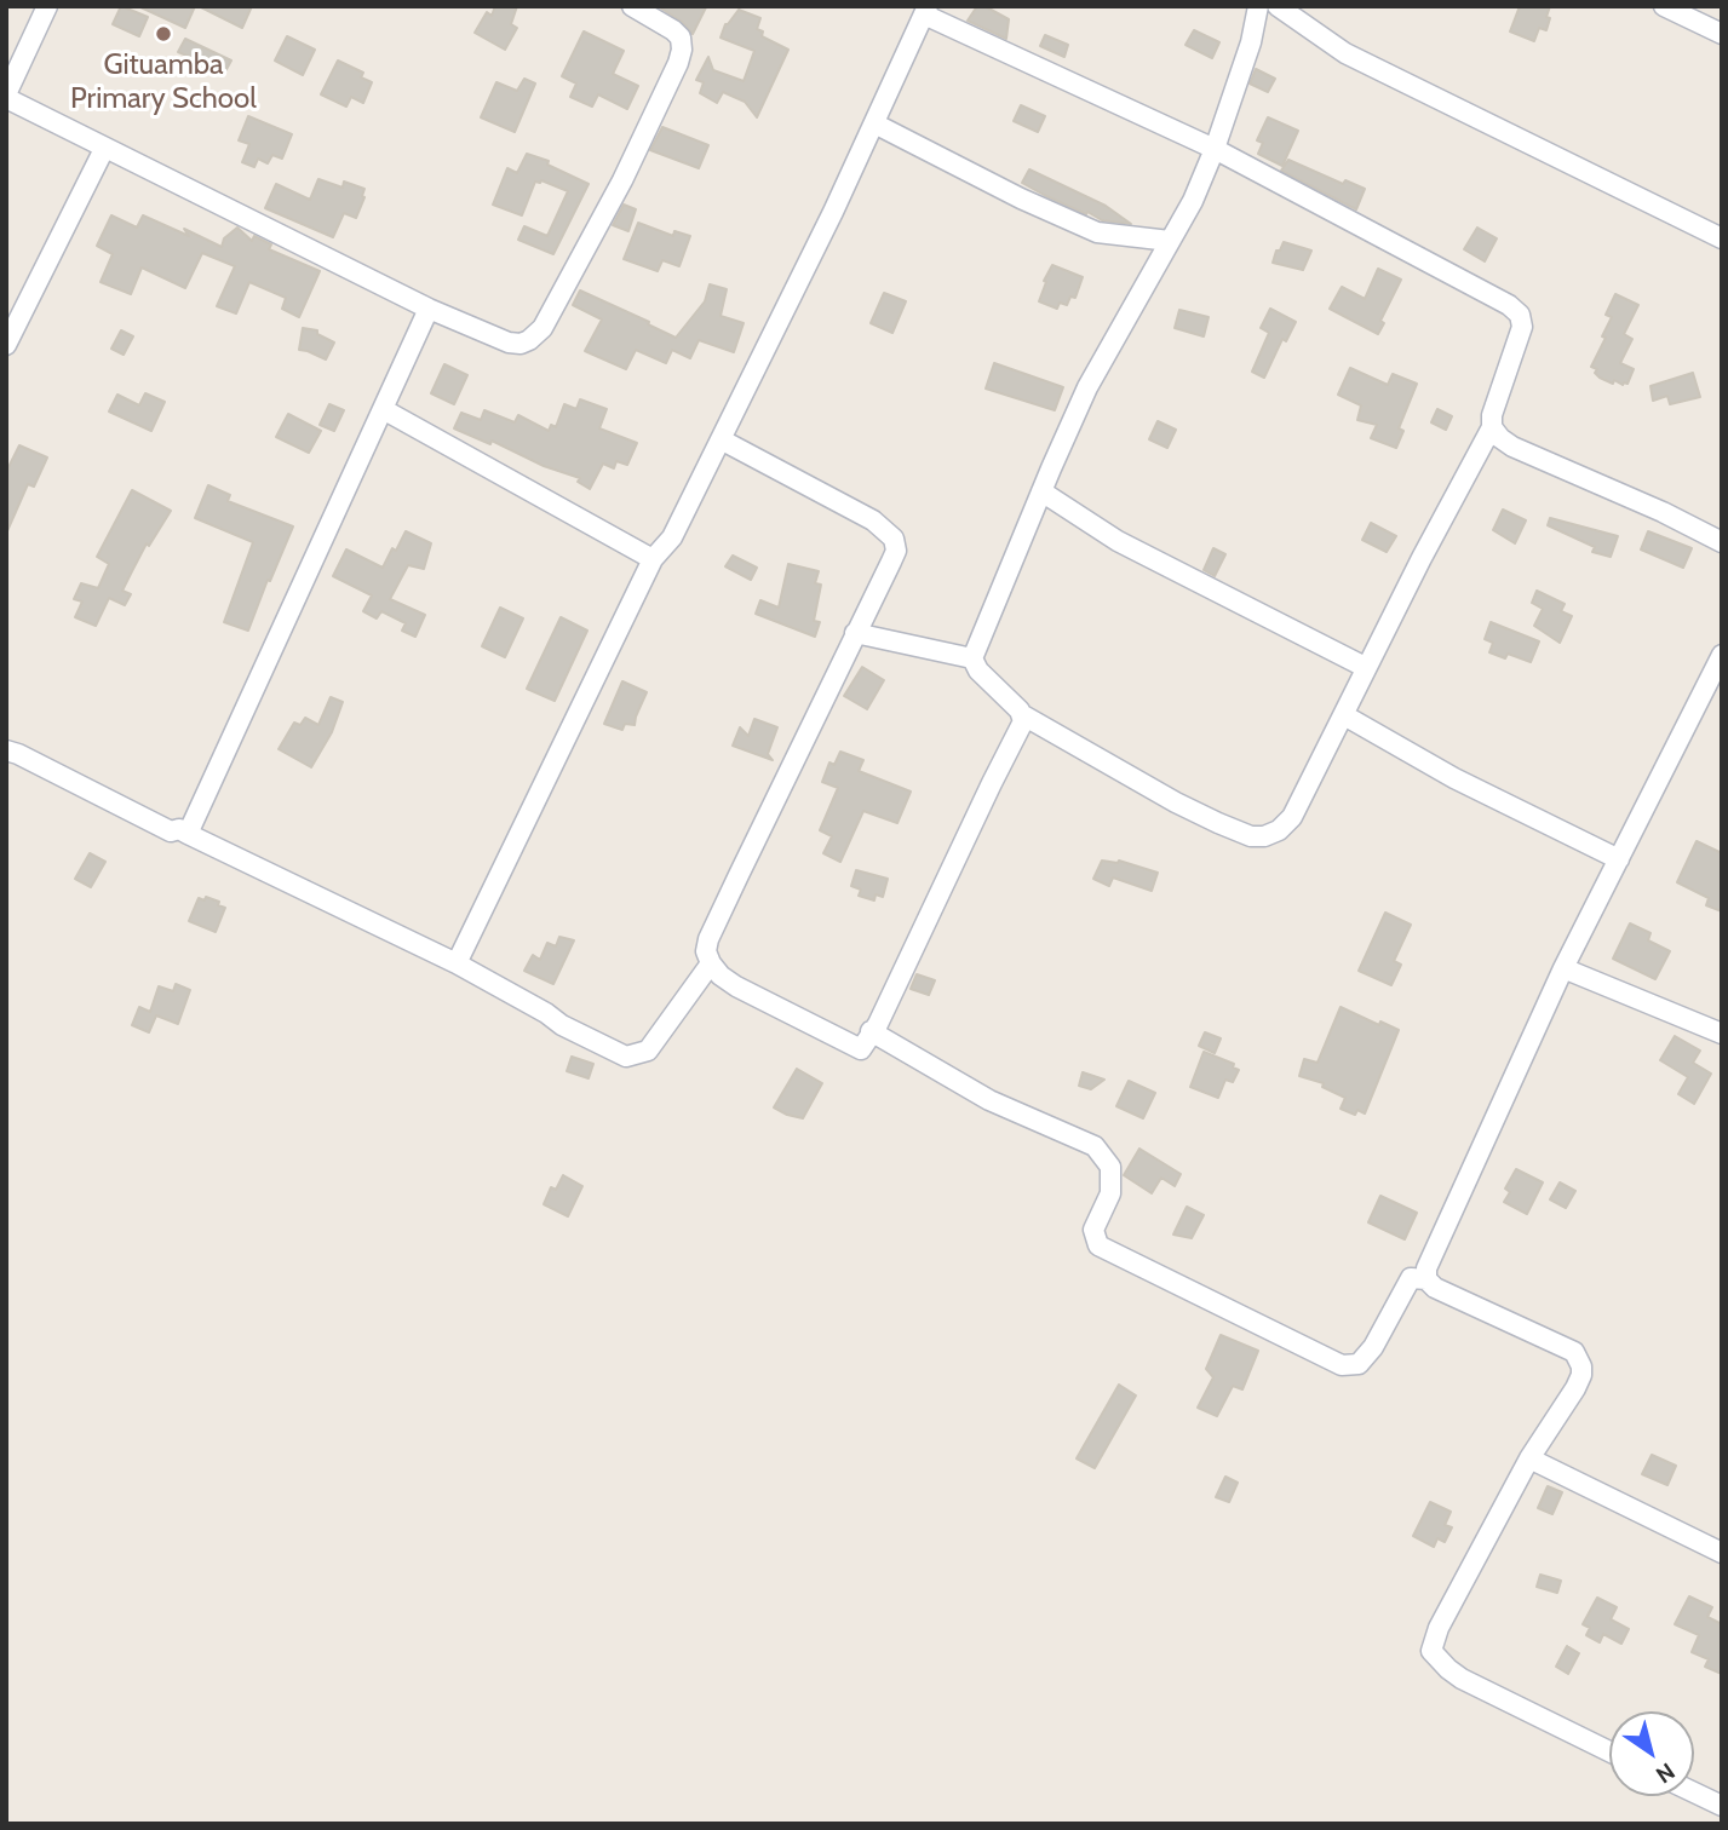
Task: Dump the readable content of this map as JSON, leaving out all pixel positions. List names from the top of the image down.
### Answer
{
  "places": ["Gituamba Primary School"],
  "north": "bottom right"
}
